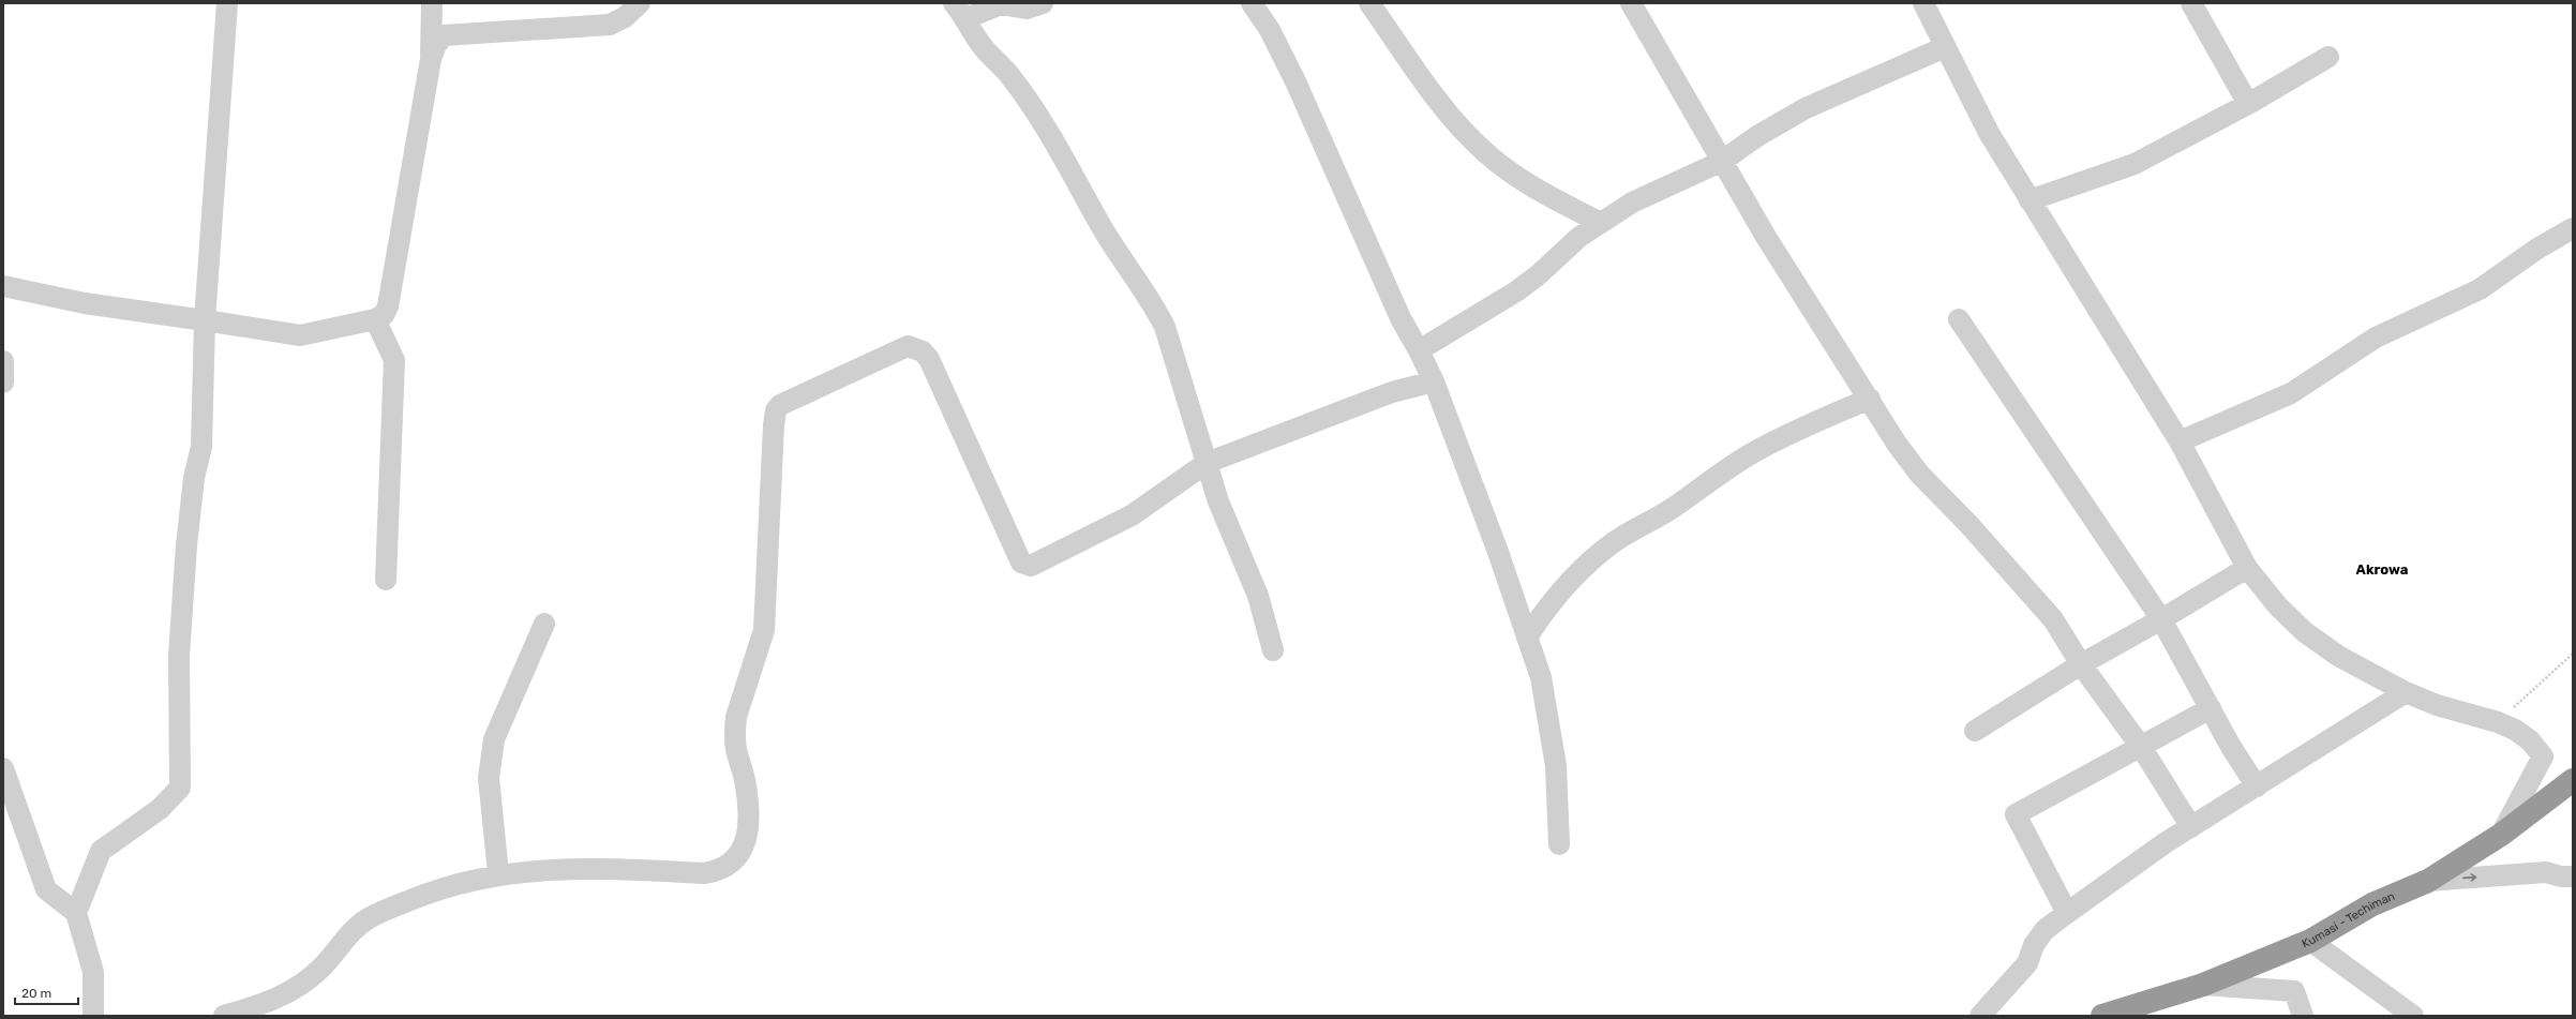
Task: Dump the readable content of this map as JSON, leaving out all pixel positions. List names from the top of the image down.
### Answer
{
  "streets": {
    "highway": ["Kumasi - Techiman"]
  },
  "districts": ["Akrowa"],
  "scale_bar": "20 m"
}
